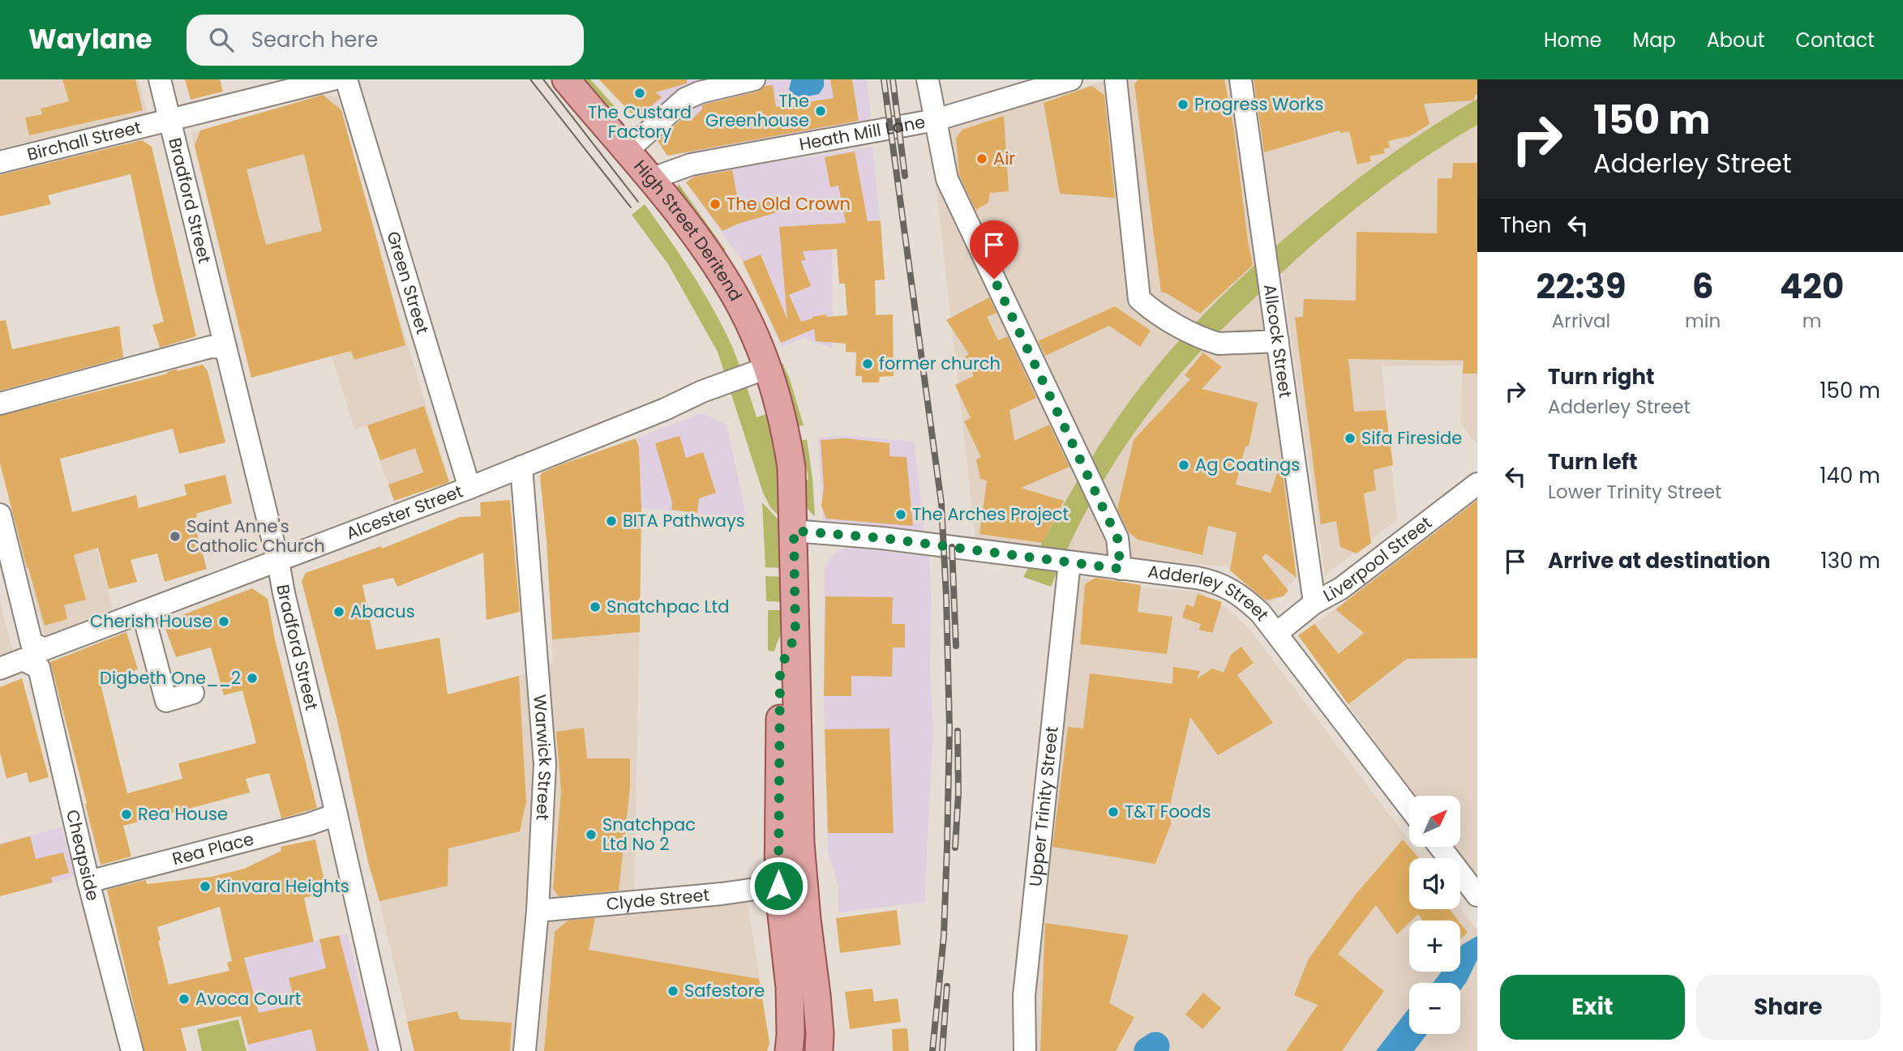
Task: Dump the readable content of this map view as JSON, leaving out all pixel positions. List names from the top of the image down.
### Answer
{
  "streets": {
    "main road": ["High Street Deritend"],
    "street": [
      "Heath Mill Lane",
      "Birchall Street",
      "Bradford Street",
      "Green Street",
      "Allcock Street",
      "Alcester Street",
      "Liverpool Street",
      "Adderley Street",
      "Warwick Street",
      "Upper Trinity Street",
      "Rea Place",
      "Cheapside",
      "Clyde Street"
    ]
  },
  "crossings": [
    ["Heath Mill Lane", "High Street Deritend"],
    ["Birchall Street", "Bradford Street"],
    ["Bradford Street", "Alcester Street"],
    ["Bradford Street", "Rea Place"],
    ["High Street Deritend", "Alcester Street"],
    ["High Street Deritend", "Adderley Street"],
    ["Green Street", "Alcester Street"],
    ["Allcock Street", "Liverpool Street"],
    ["Alcester Street", "Warwick Street"],
    ["Alcester Street", "Cheapside"],
    ["Liverpool Street", "Adderley Street"],
    ["Adderley Street", "Upper Trinity Street"],
    ["Warwick Street", "Clyde Street"],
    ["Rea Place", "Cheapside"]
  ],
  "places": [
    "The Custard Factory",
    "Progress Works",
    "The Greenhouse",
    "Air",
    "The Old Crown",
    "former church",
    "Sifa Fireside",
    "Ag Coatings",
    "The Arches Project",
    "BITA Pathways",
    "Saint Anne's Catholic Church",
    "Snatchpac Ltd",
    "Abacus",
    "Cherish House",
    "Digbeth One__2",
    "T&T Foods",
    "Rea House",
    "Snatchpac Ltd No 2",
    "Kinvara Heights",
    "Safestore",
    "Avoca Court"
  ],
  "north": "top right",
  "page": {
    "header": "Waylane",
    "search": "Search here",
    "nav": [
      "Home",
      "Map",
      "About",
      "Contact"
    ],
    "turn": ["150 m", "Adderley Street"],
    "then": "Then",
    "eta": [
      "22:39",
      "Arrival",
      "6",
      "min",
      "420",
      "m"
    ],
    "list": [
      {
        "name": "Turn right",
        "note": "Adderley Street",
        "value": "150 m"
      },
      {
        "name": "Turn left",
        "note": "Lower Trinity Street",
        "value": "140 m"
      },
      {
        "name": "Arrive at destination",
        "value": "130 m"
      }
    ],
    "map_buttons": ["+", "−"],
    "buttons": ["Exit", "Share"]
  }
}
